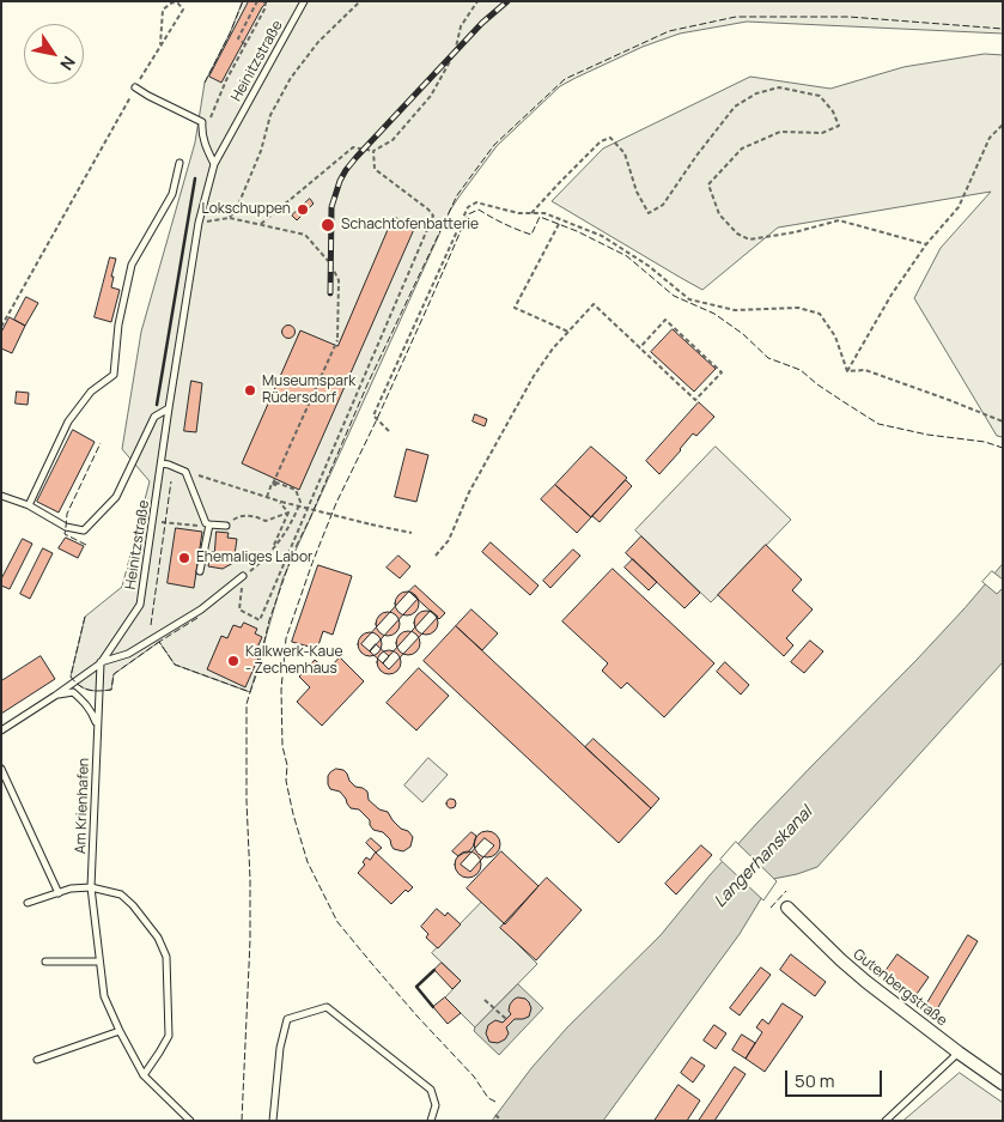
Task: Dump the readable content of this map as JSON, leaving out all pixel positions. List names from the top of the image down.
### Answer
{
  "streets": {
    "street": ["Gutenbergstraße"],
    "lane": ["Heinitzstraße", "Am Krienhafen"]
  },
  "crossings": [
    ["Heinitzstraße", "Am Krienhafen"]
  ],
  "water": ["Langerhanskanal"],
  "places": [
    "Lokschuppen",
    "Schachtofenbatterie",
    "Museumspark Rüdersdorf",
    "Ehemaliges Labor",
    "Kalkwerk-Kaue - Zechenhaus"
  ],
  "scale_bar": "50 m",
  "north": "bottom right"
}
